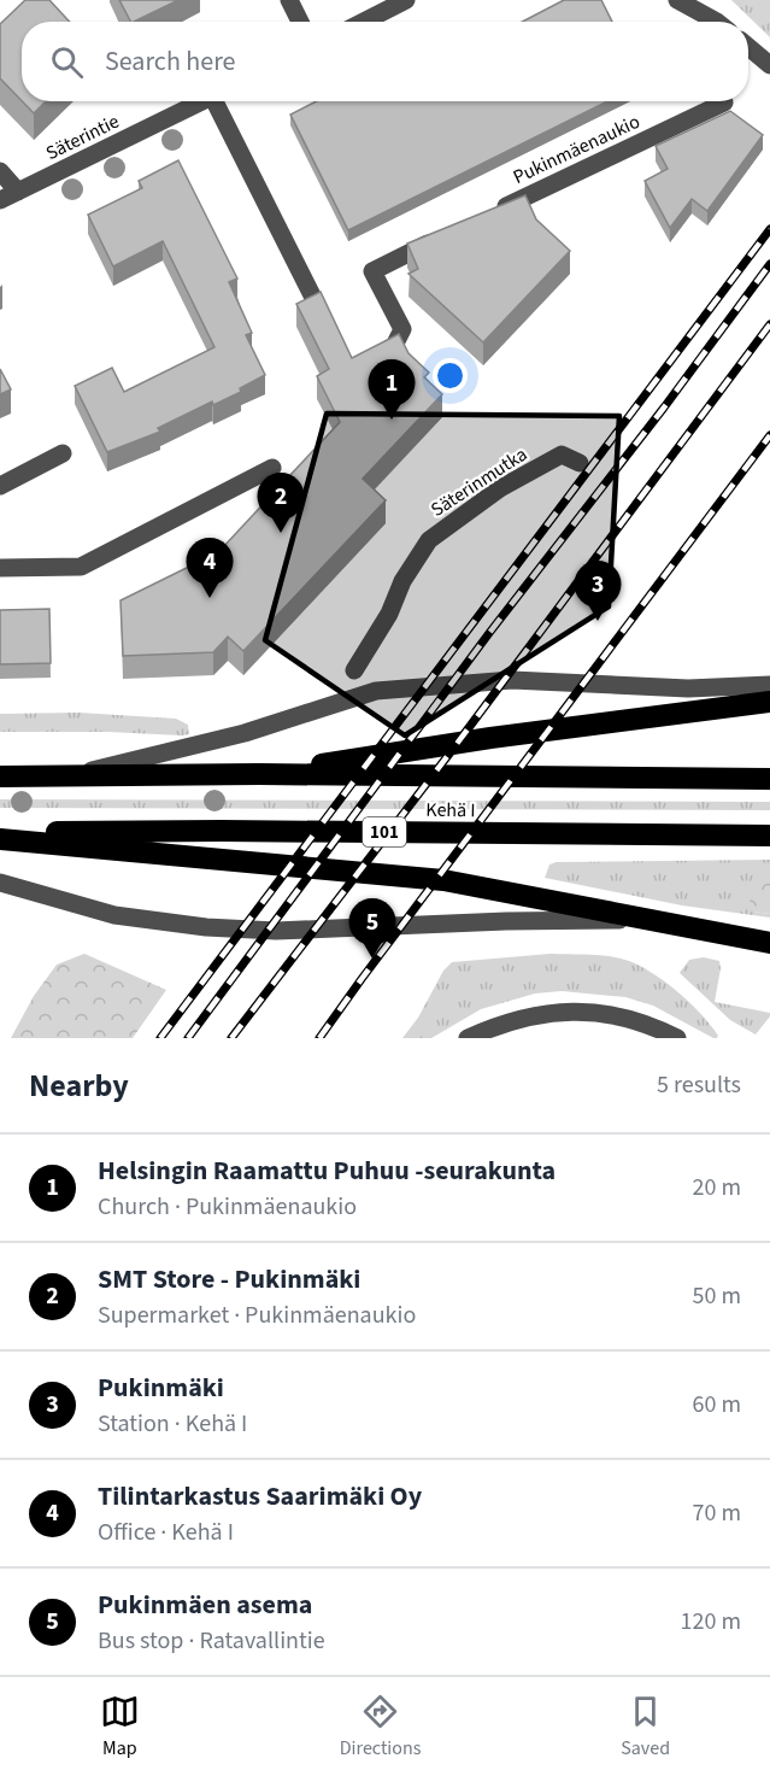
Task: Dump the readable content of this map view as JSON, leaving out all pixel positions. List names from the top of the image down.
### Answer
{
  "streets": {
    "highway": ["Kehä I", "101"],
    "street": ["Säterintie", "Pukinmäenaukio", "Säterinmutka"]
  },
  "page": {
    "search": "Search here",
    "pins": [
      "1",
      "2",
      "4",
      "3",
      "5"
    ],
    "heading": ["Nearby", "5 results"],
    "list": [
      {
        "mark": "1",
        "name": "Helsingin Raamattu Puhuu -seurakunta",
        "note": "Church · Pukinmäenaukio",
        "value": "20 m"
      },
      {
        "mark": "2",
        "name": "SMT Store - Pukinmäki",
        "note": "Supermarket · Pukinmäenaukio",
        "value": "50 m"
      },
      {
        "mark": "3",
        "name": "Pukinmäki",
        "note": "Station · Kehä I",
        "value": "60 m"
      },
      {
        "mark": "4",
        "name": "Tilintarkastus Saarimäki Oy",
        "note": "Office · Kehä I",
        "value": "70 m"
      },
      {
        "mark": "5",
        "name": "Pukinmäen asema",
        "note": "Bus stop · Ratavallintie",
        "value": "120 m"
      }
    ],
    "nav": ["Map", "Directions", "Saved"]
  }
}
